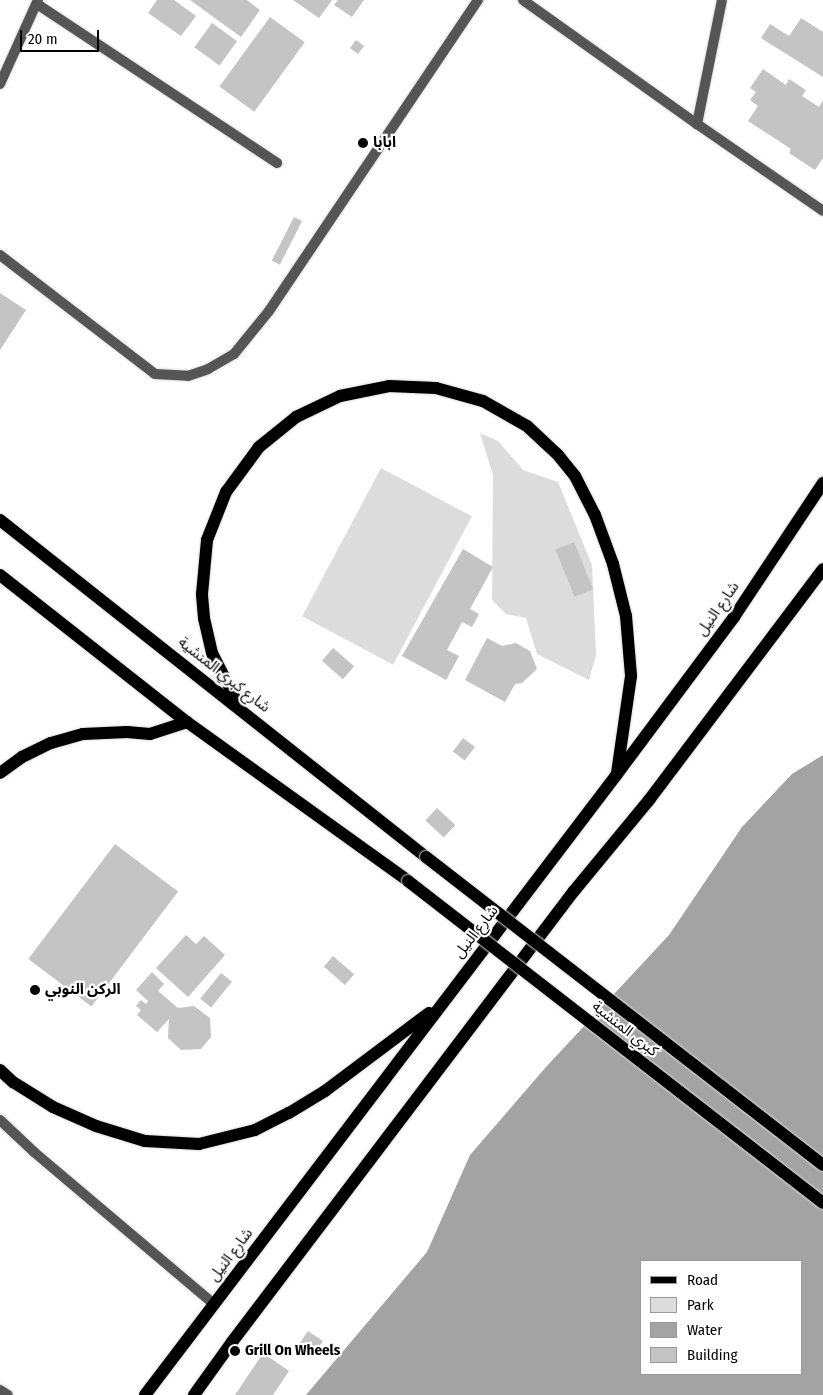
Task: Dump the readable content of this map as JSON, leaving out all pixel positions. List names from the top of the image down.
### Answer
{
  "streets": {
    "main road": ["شارع النيل", "شارع كبري المنشية", "كبري المنشية"]
  },
  "crossings": [
    ["شارع كبري المنشية", "كبري المنشية"]
  ],
  "places": ["ابابا", "الركن النوبي", "Grill On Wheels"],
  "legend": [
    "Road",
    "Park",
    "Water",
    "Building"
  ],
  "scale_bar": "20 m"
}
